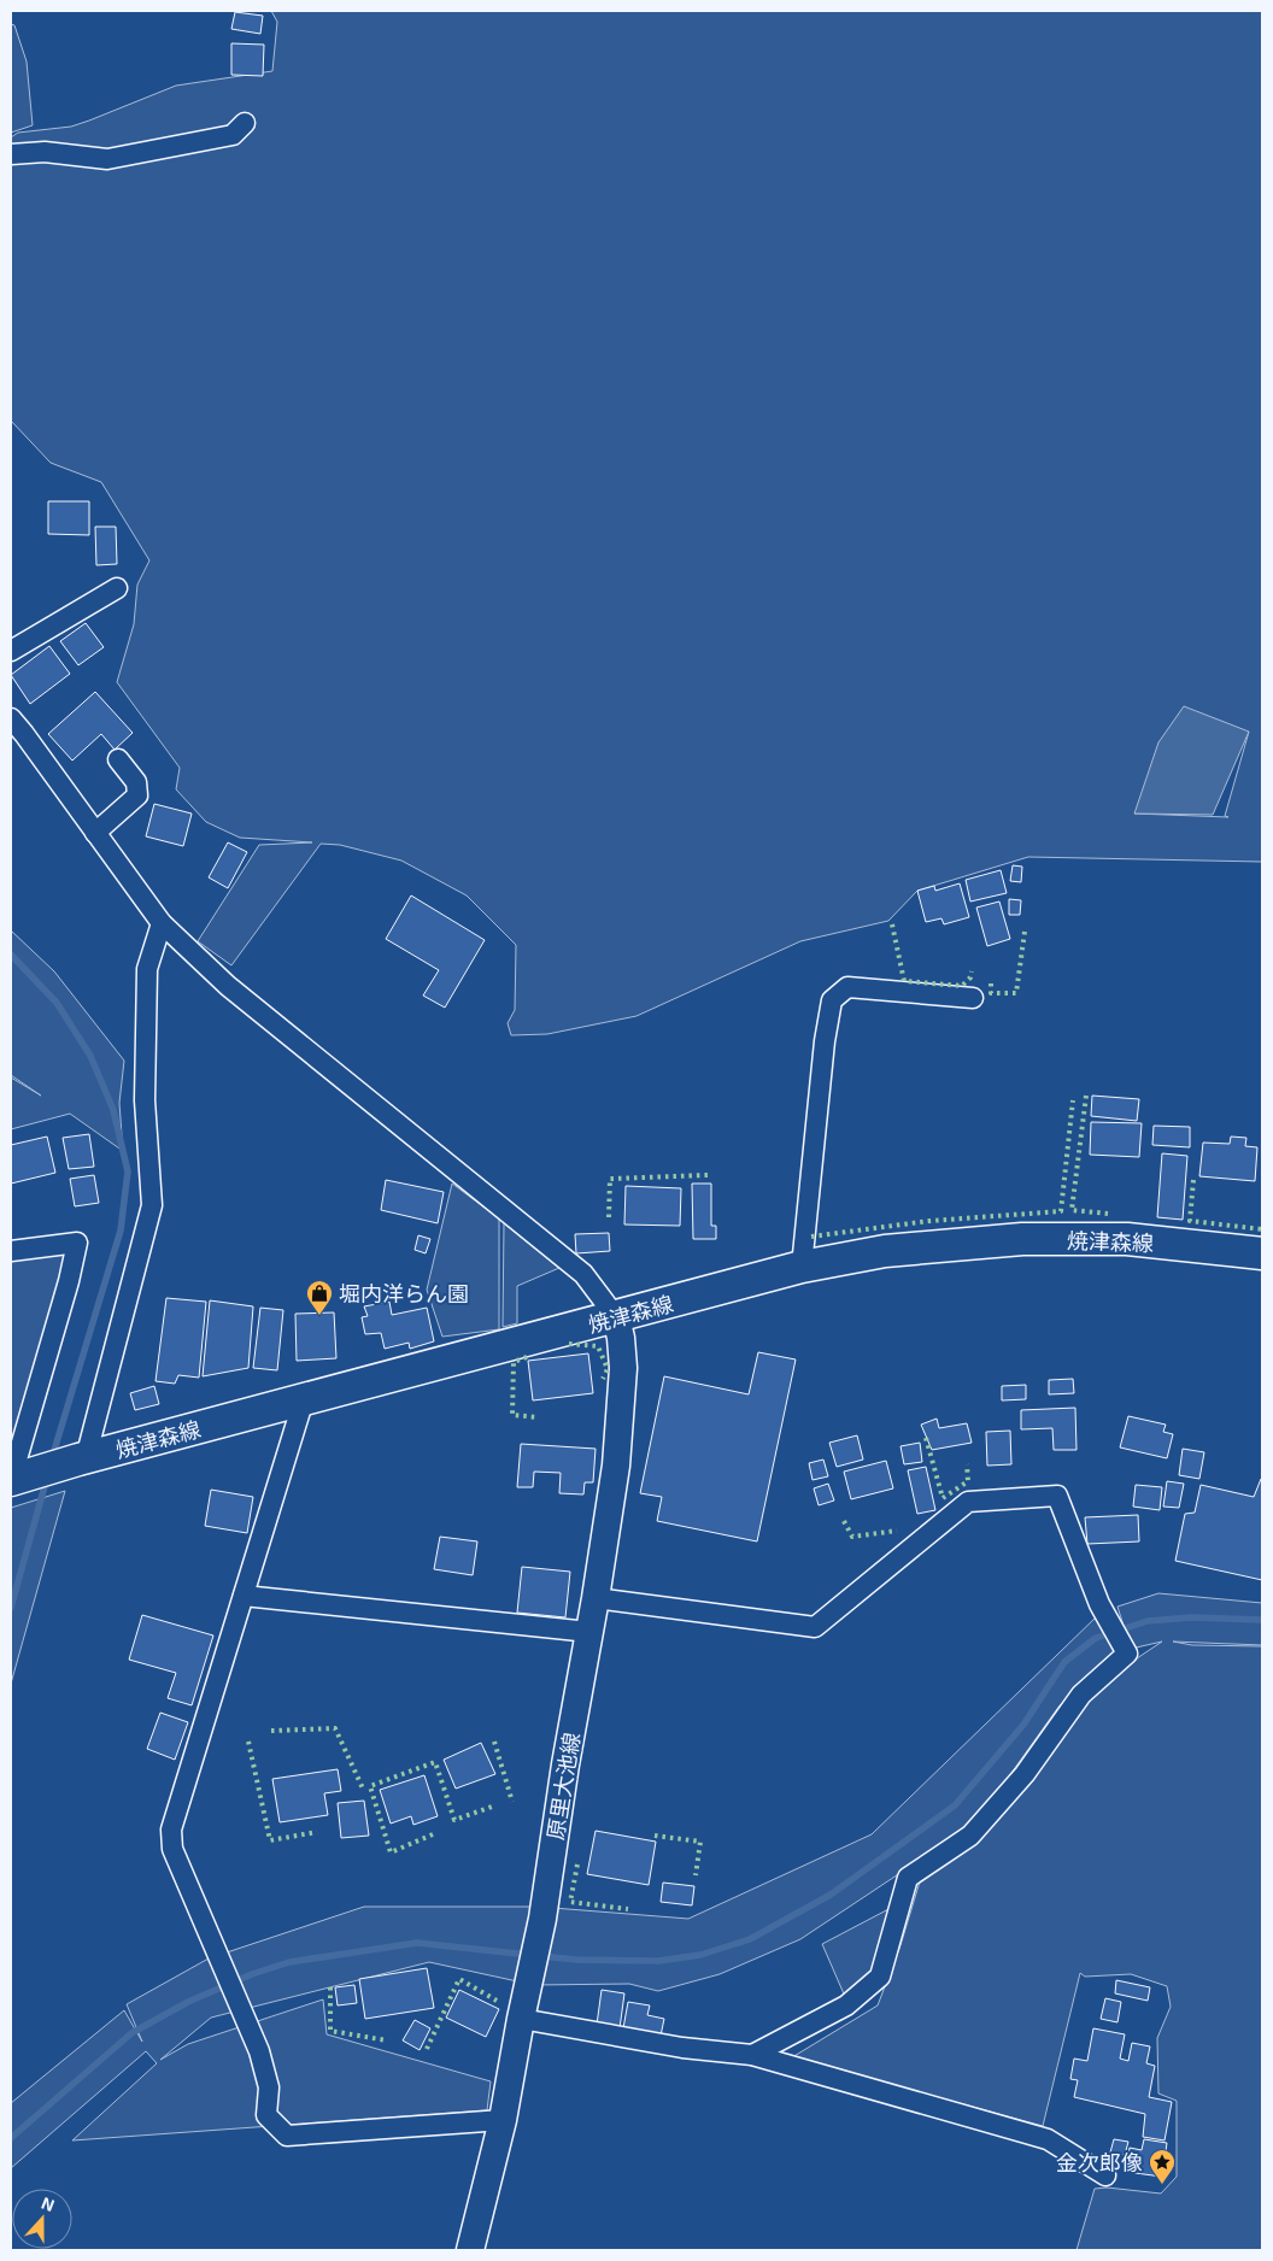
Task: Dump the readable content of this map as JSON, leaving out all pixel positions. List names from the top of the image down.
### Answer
{
  "streets": {
    "main road": ["焼津森線", "原里大池線"]
  },
  "crossings": [
    ["焼津森線", "原里大池線"]
  ],
  "places": {
    "shop": ["堀内洋らん園"],
    "place": ["金次郎像"]
  },
  "north": "top"
}
